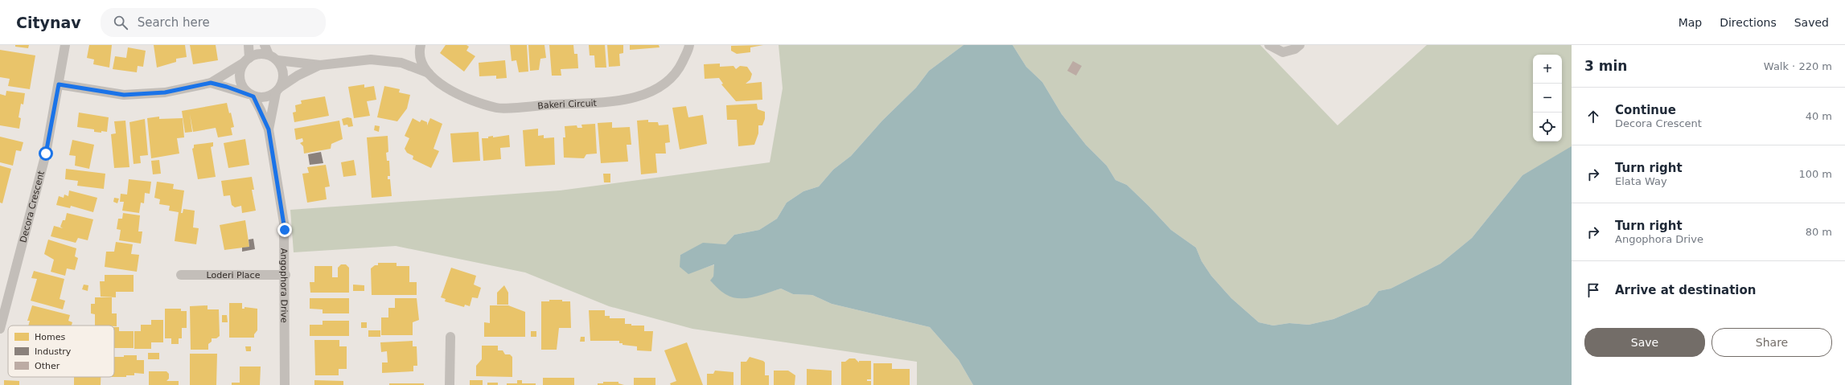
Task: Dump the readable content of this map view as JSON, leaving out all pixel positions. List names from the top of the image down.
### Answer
{
  "streets": {
    "street": [
      "Bakeri Circuit",
      "Decora Crescent",
      "Loderi Place",
      "Angophora Drive"
    ]
  },
  "crossings": [
    ["Bakeri Circuit", "Angophora Drive"],
    ["Loderi Place", "Angophora Drive"]
  ],
  "legend": ["Homes", "Industry", "Other"],
  "page": {
    "header": "Citynav",
    "search": "Search here",
    "nav": ["Map", "Directions", "Saved"],
    "heading": ["3 min", "Walk · 220 m"],
    "map_buttons": ["+", "−"],
    "list": [
      ["Continue", "Decora Crescent", "40 m"],
      ["Turn right", "Elata Way", "100 m"],
      ["Turn right", "Angophora Drive", "80 m"],
      "Arrive at destination"
    ],
    "buttons": ["Save", "Share"]
  }
}
